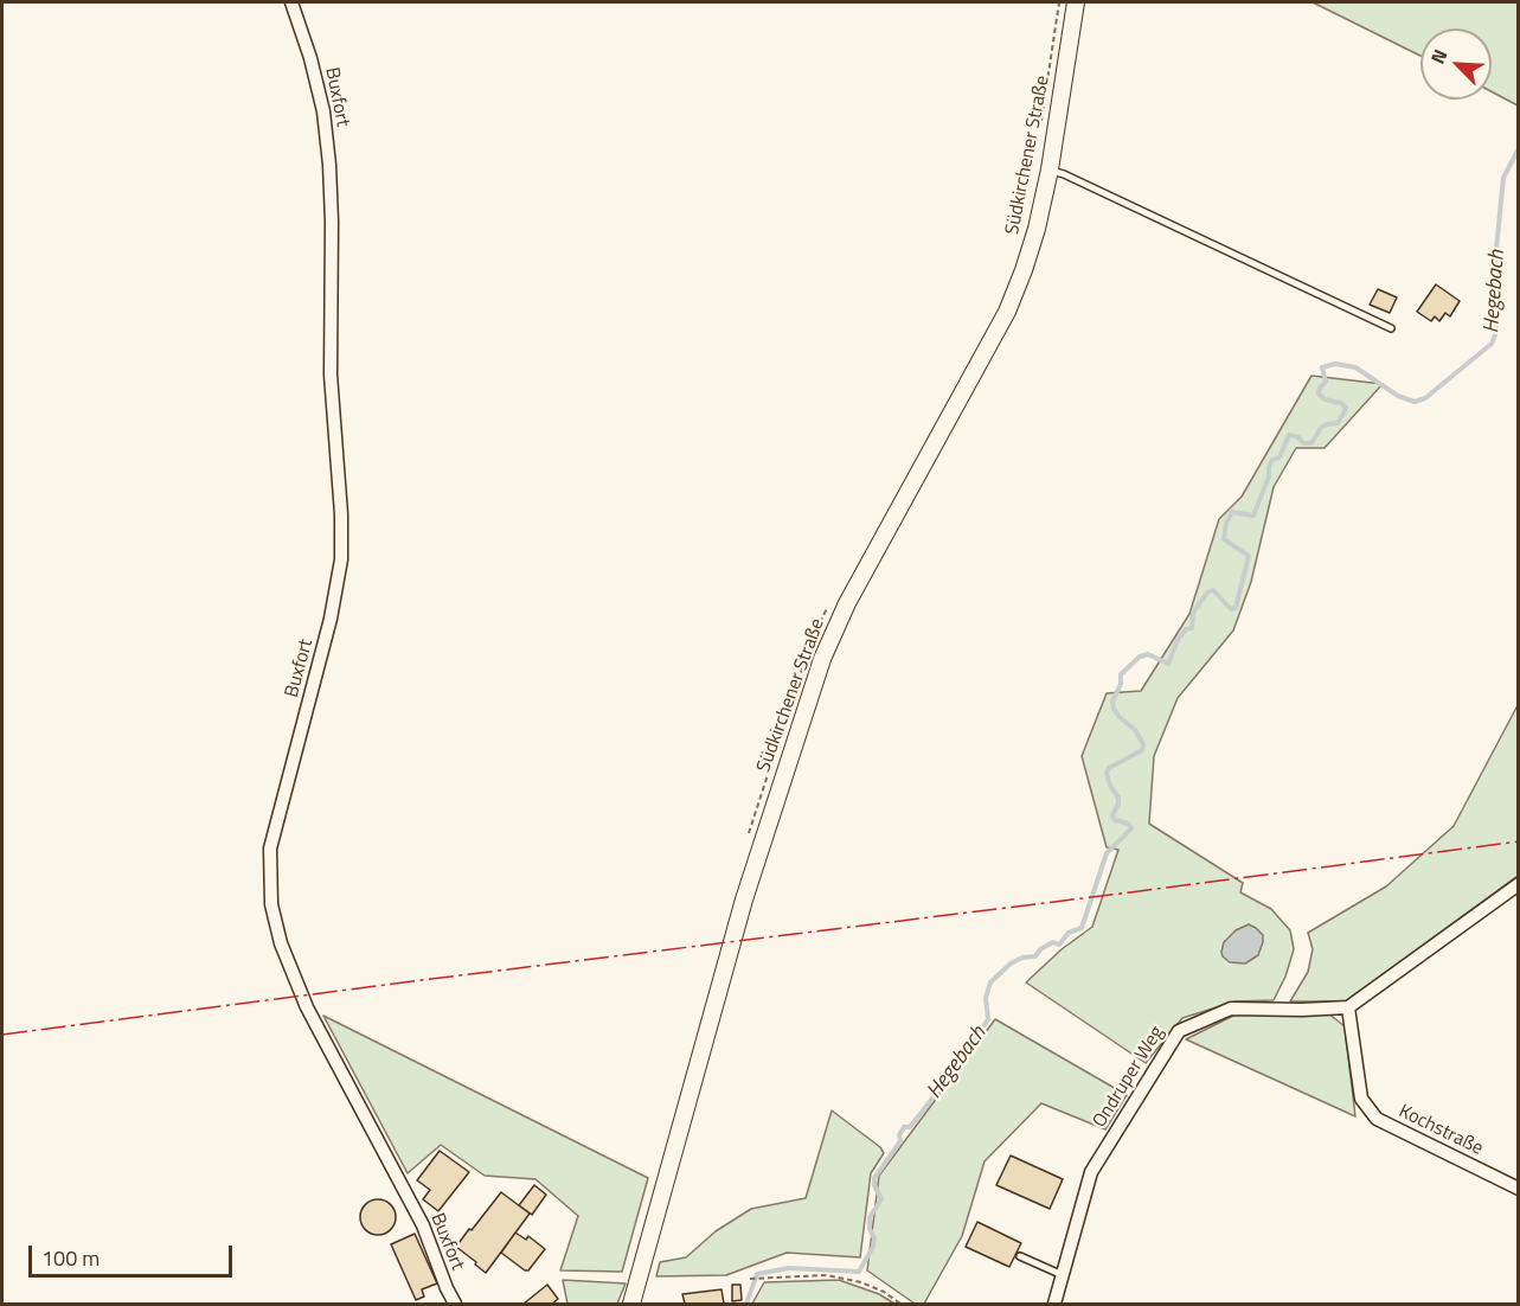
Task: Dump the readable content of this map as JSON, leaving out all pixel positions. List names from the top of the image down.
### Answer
{
  "streets": {
    "street": [
      "Buxfort",
      "Südkirchener Straße",
      "Ondruper Weg",
      "Kochstraße"
    ]
  },
  "crossings": [
    ["Ondruper Weg", "Kochstraße"]
  ],
  "water": ["Hegebach"],
  "scale_bar": "100 m",
  "north": "top left"
}
